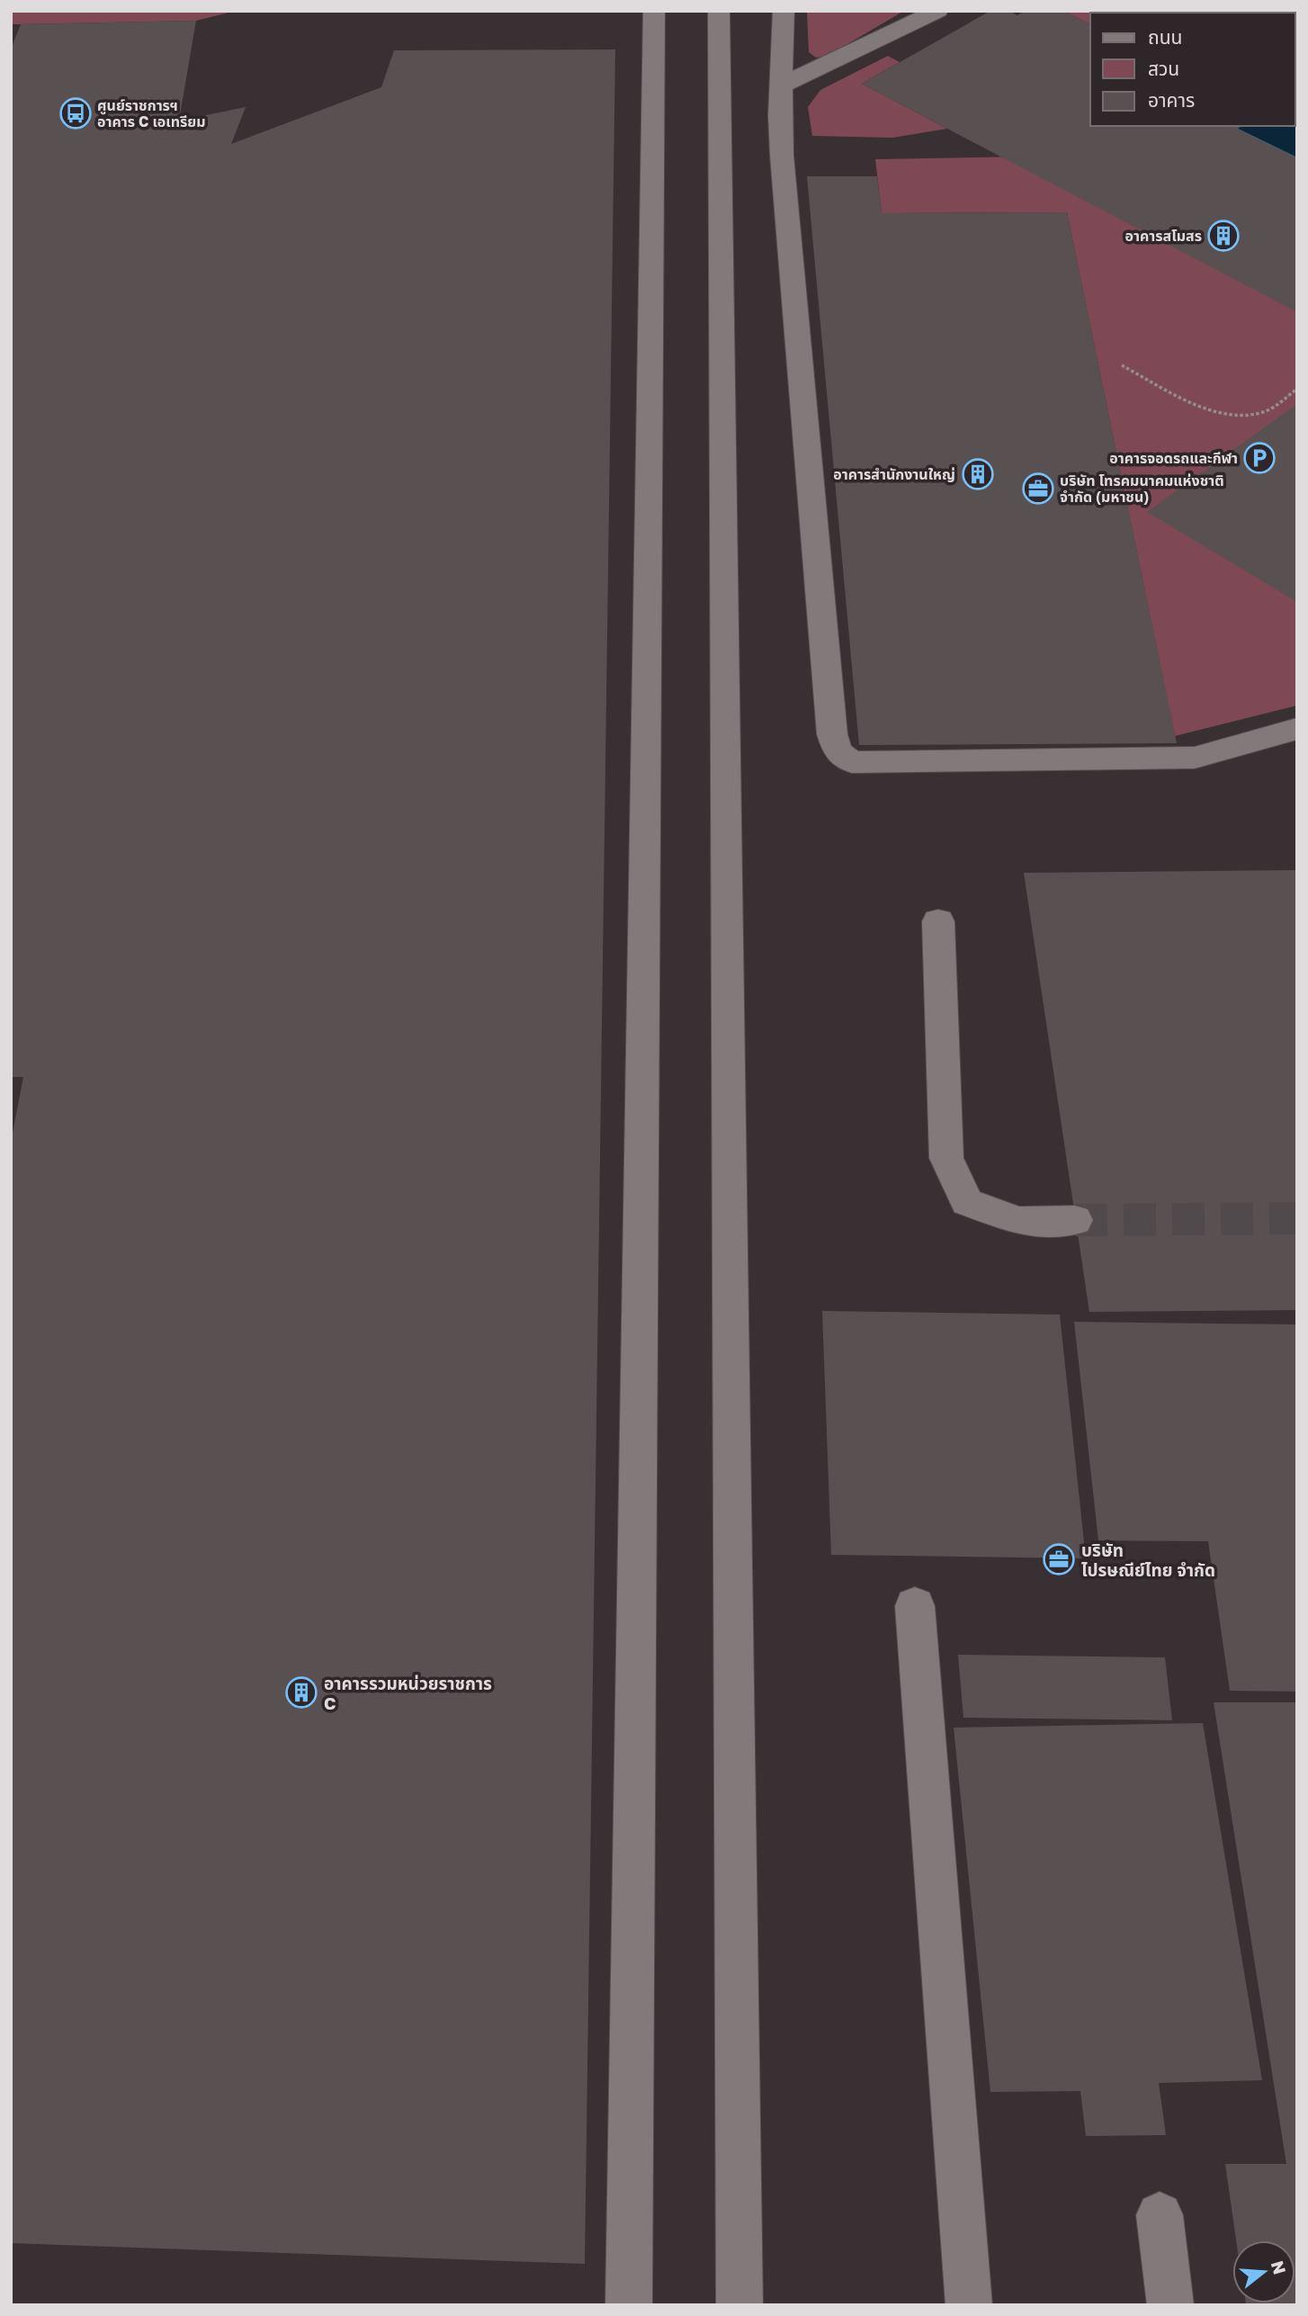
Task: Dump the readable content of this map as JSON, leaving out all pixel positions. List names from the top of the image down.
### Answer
{
  "places": {
    "bus stop": ["ศูนย์ราชการฯ อาคาร C เอเทรียม"],
    "building": ["อาคารสโมสร", "อาคารสำนักงานใหญ่", "อาคารรวมหน่วยราชการ C"],
    "parking": ["อาคารจอดรถและกีฬา"],
    "office": ["บริษัท โทรคมนาคมแห่งชาติ จำกัด (มหาชน)", "บริษัท ไปรษณีย์ไทย จำกัด"]
  },
  "legend": ["ถนน", "สวน", "อาคาร"],
  "north": "right"
}
